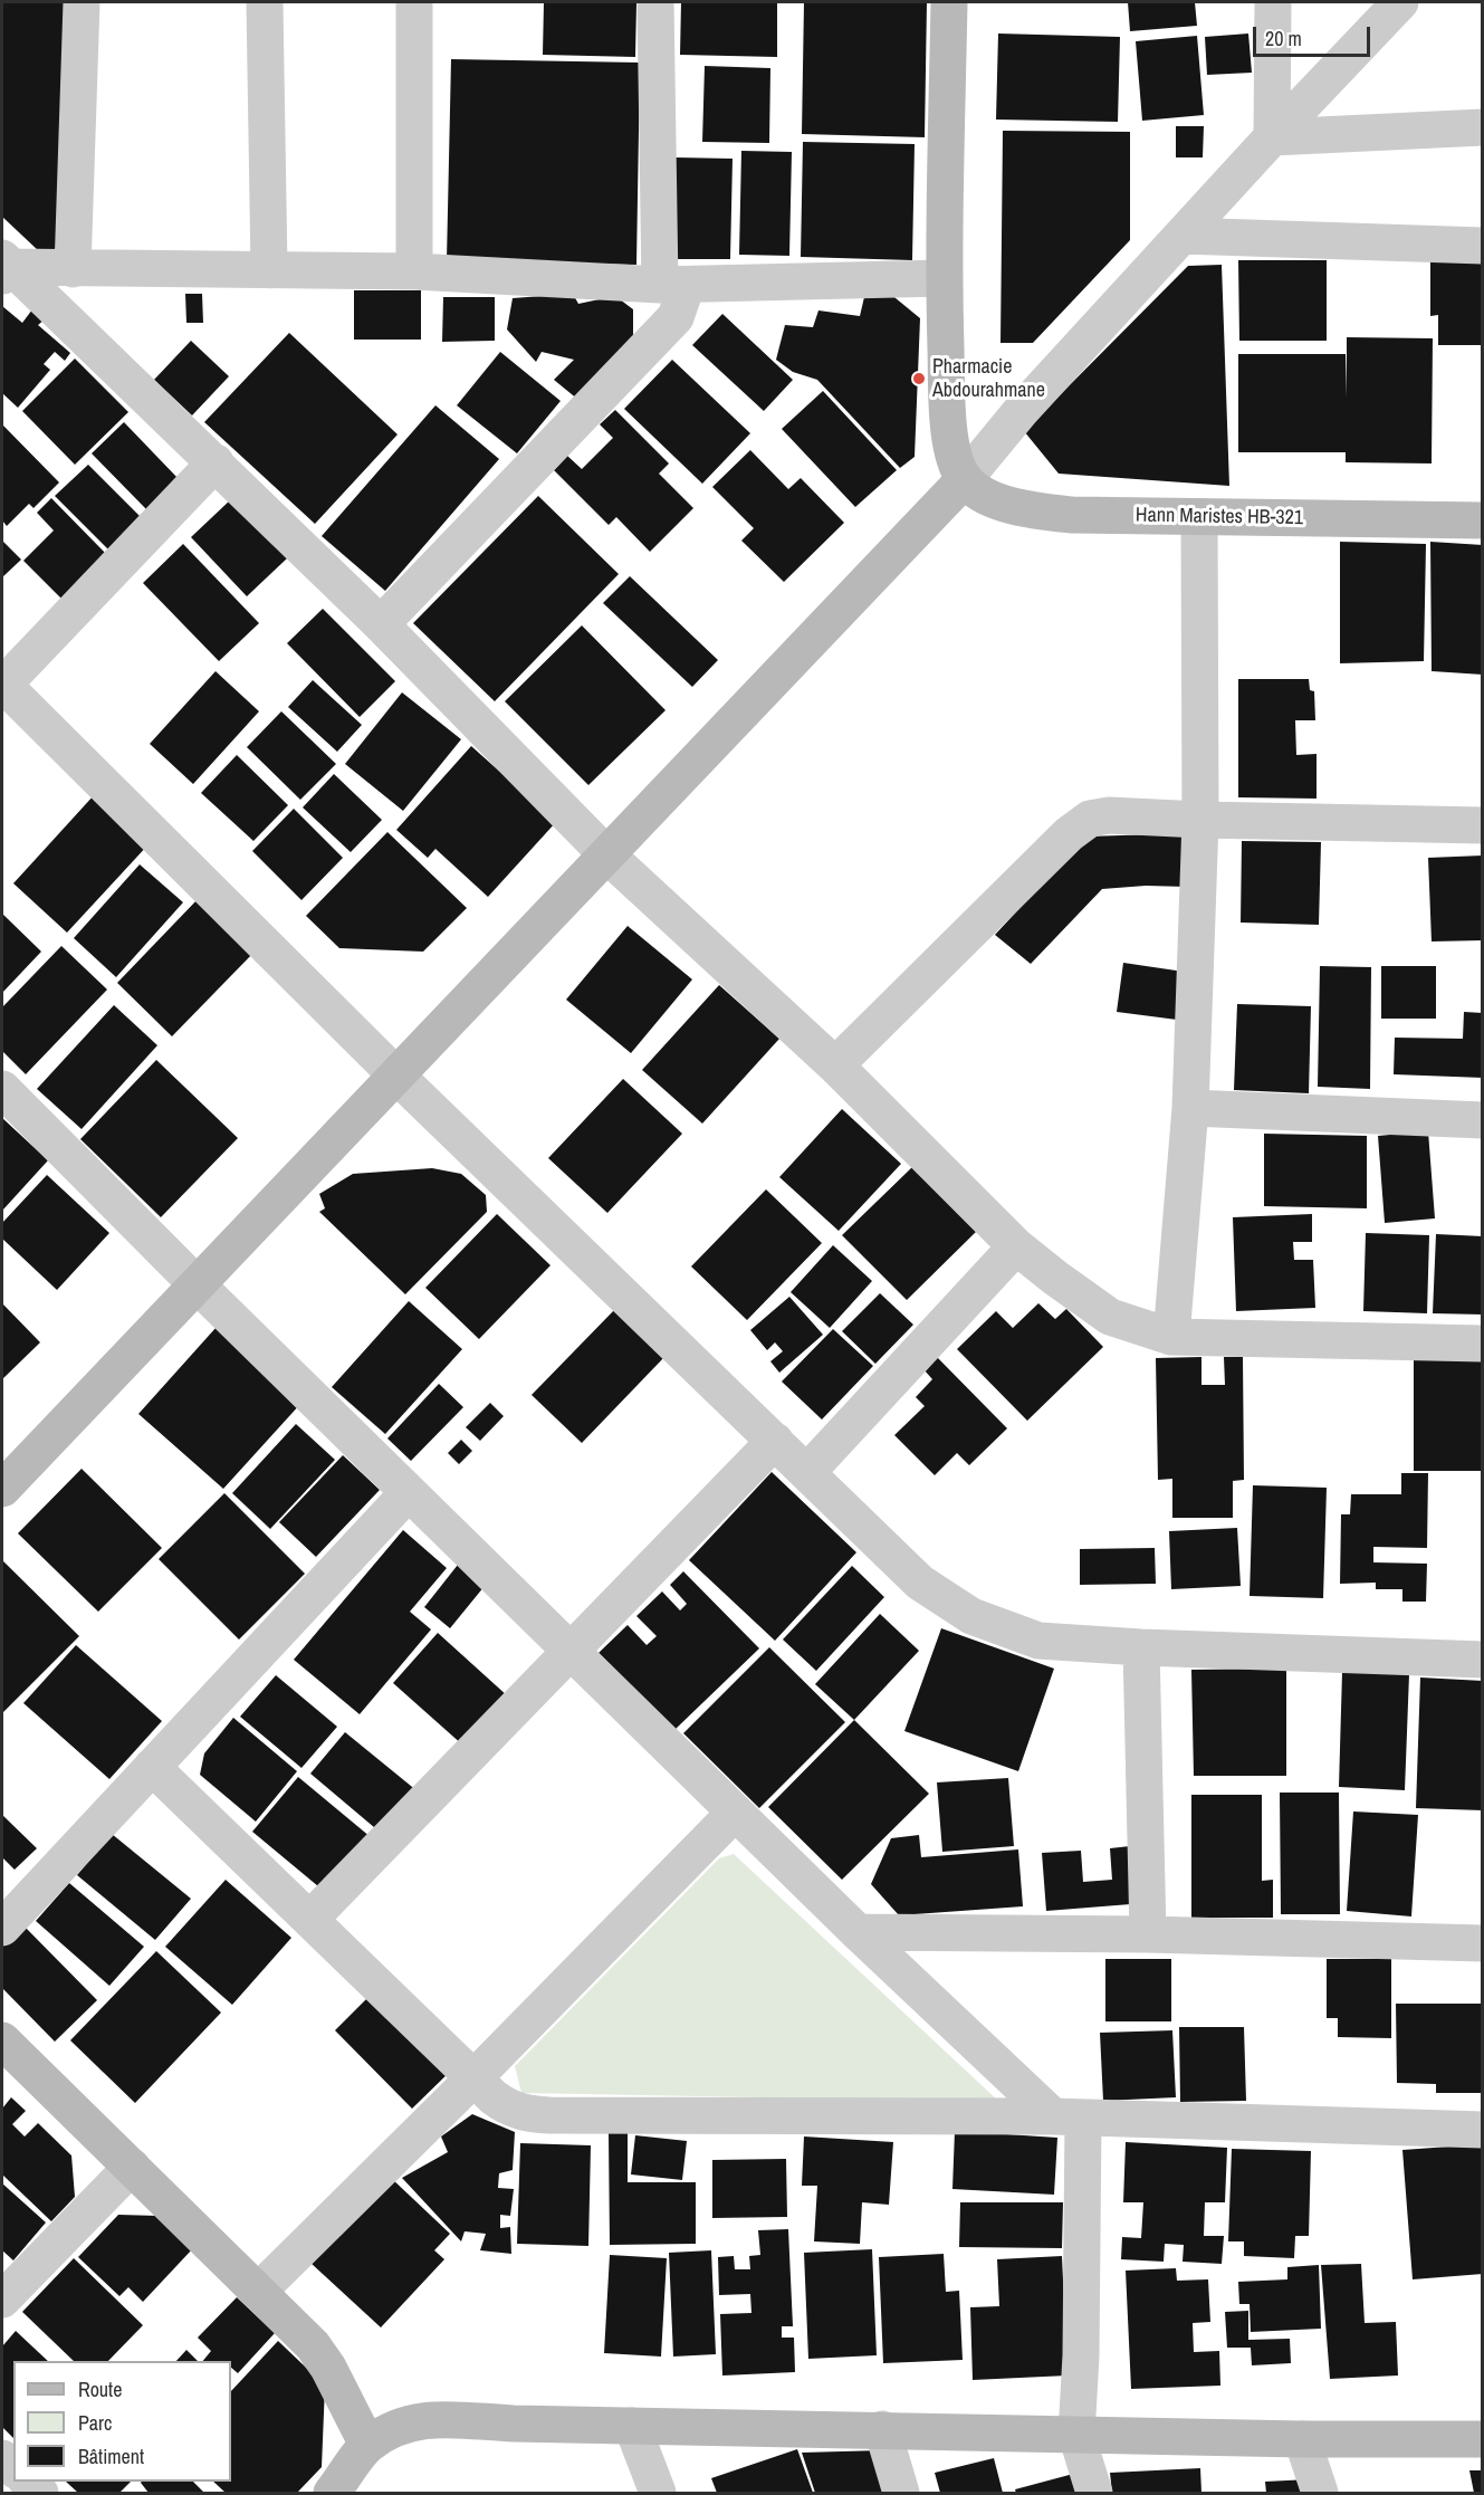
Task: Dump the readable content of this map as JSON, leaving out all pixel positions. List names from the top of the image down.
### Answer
{
  "streets": {
    "street": ["Hann Maristes HB-321"]
  },
  "places": ["Pharmacie Abdourahmane"],
  "legend": ["Route", "Parc", "Bâtiment"],
  "scale_bar": "20 m"
}
